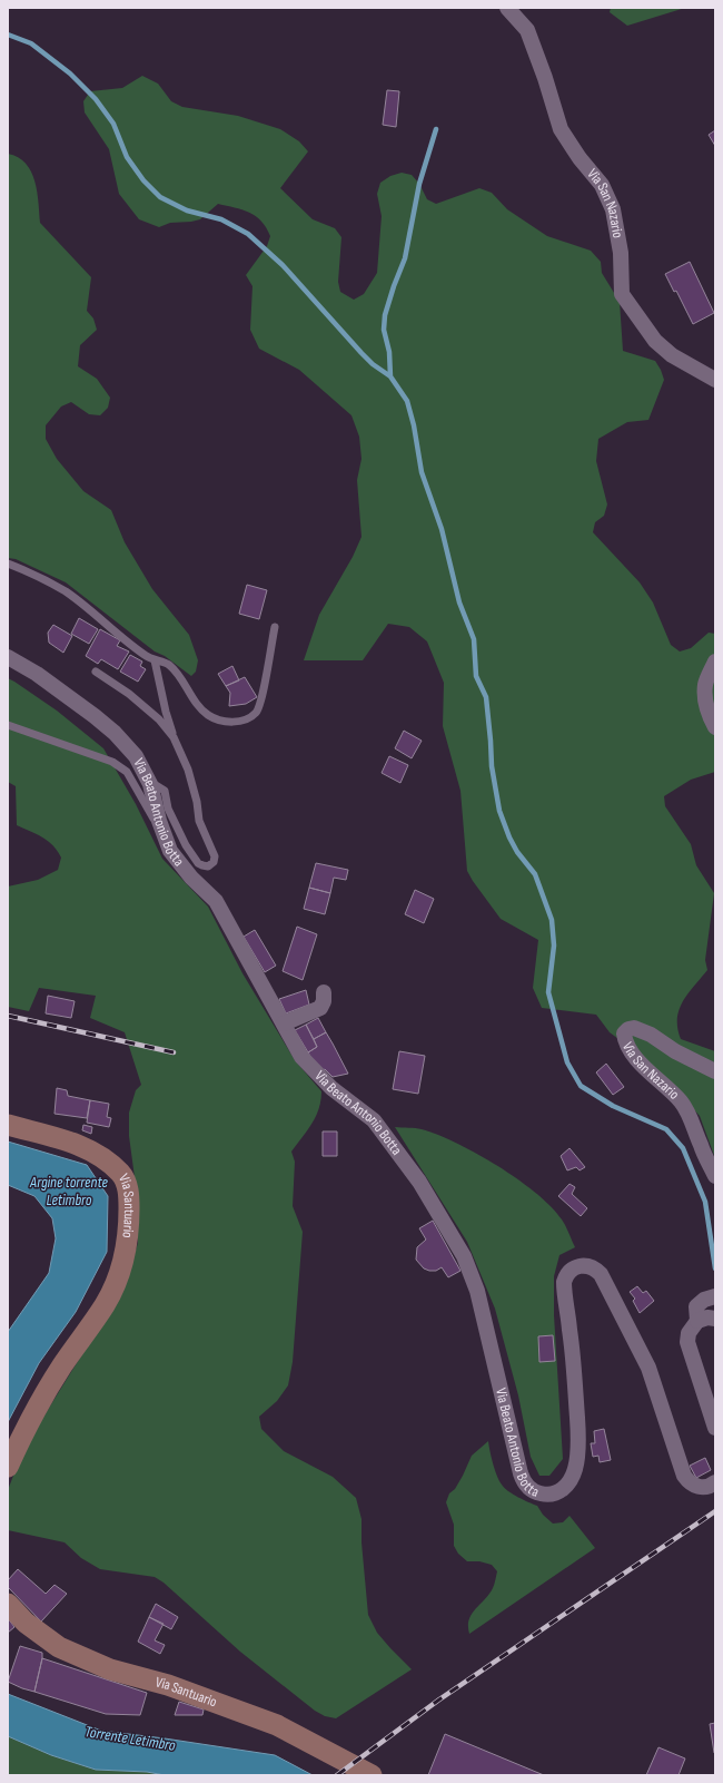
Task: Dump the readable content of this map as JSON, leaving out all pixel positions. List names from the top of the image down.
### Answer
{
  "streets": {
    "main road": ["Via Santuario"],
    "street": ["Via San Nazario", "Via Beato Antonio Botta"]
  },
  "water": ["Argine torrente Letimbro", "Torrente Letimbro"]
}
